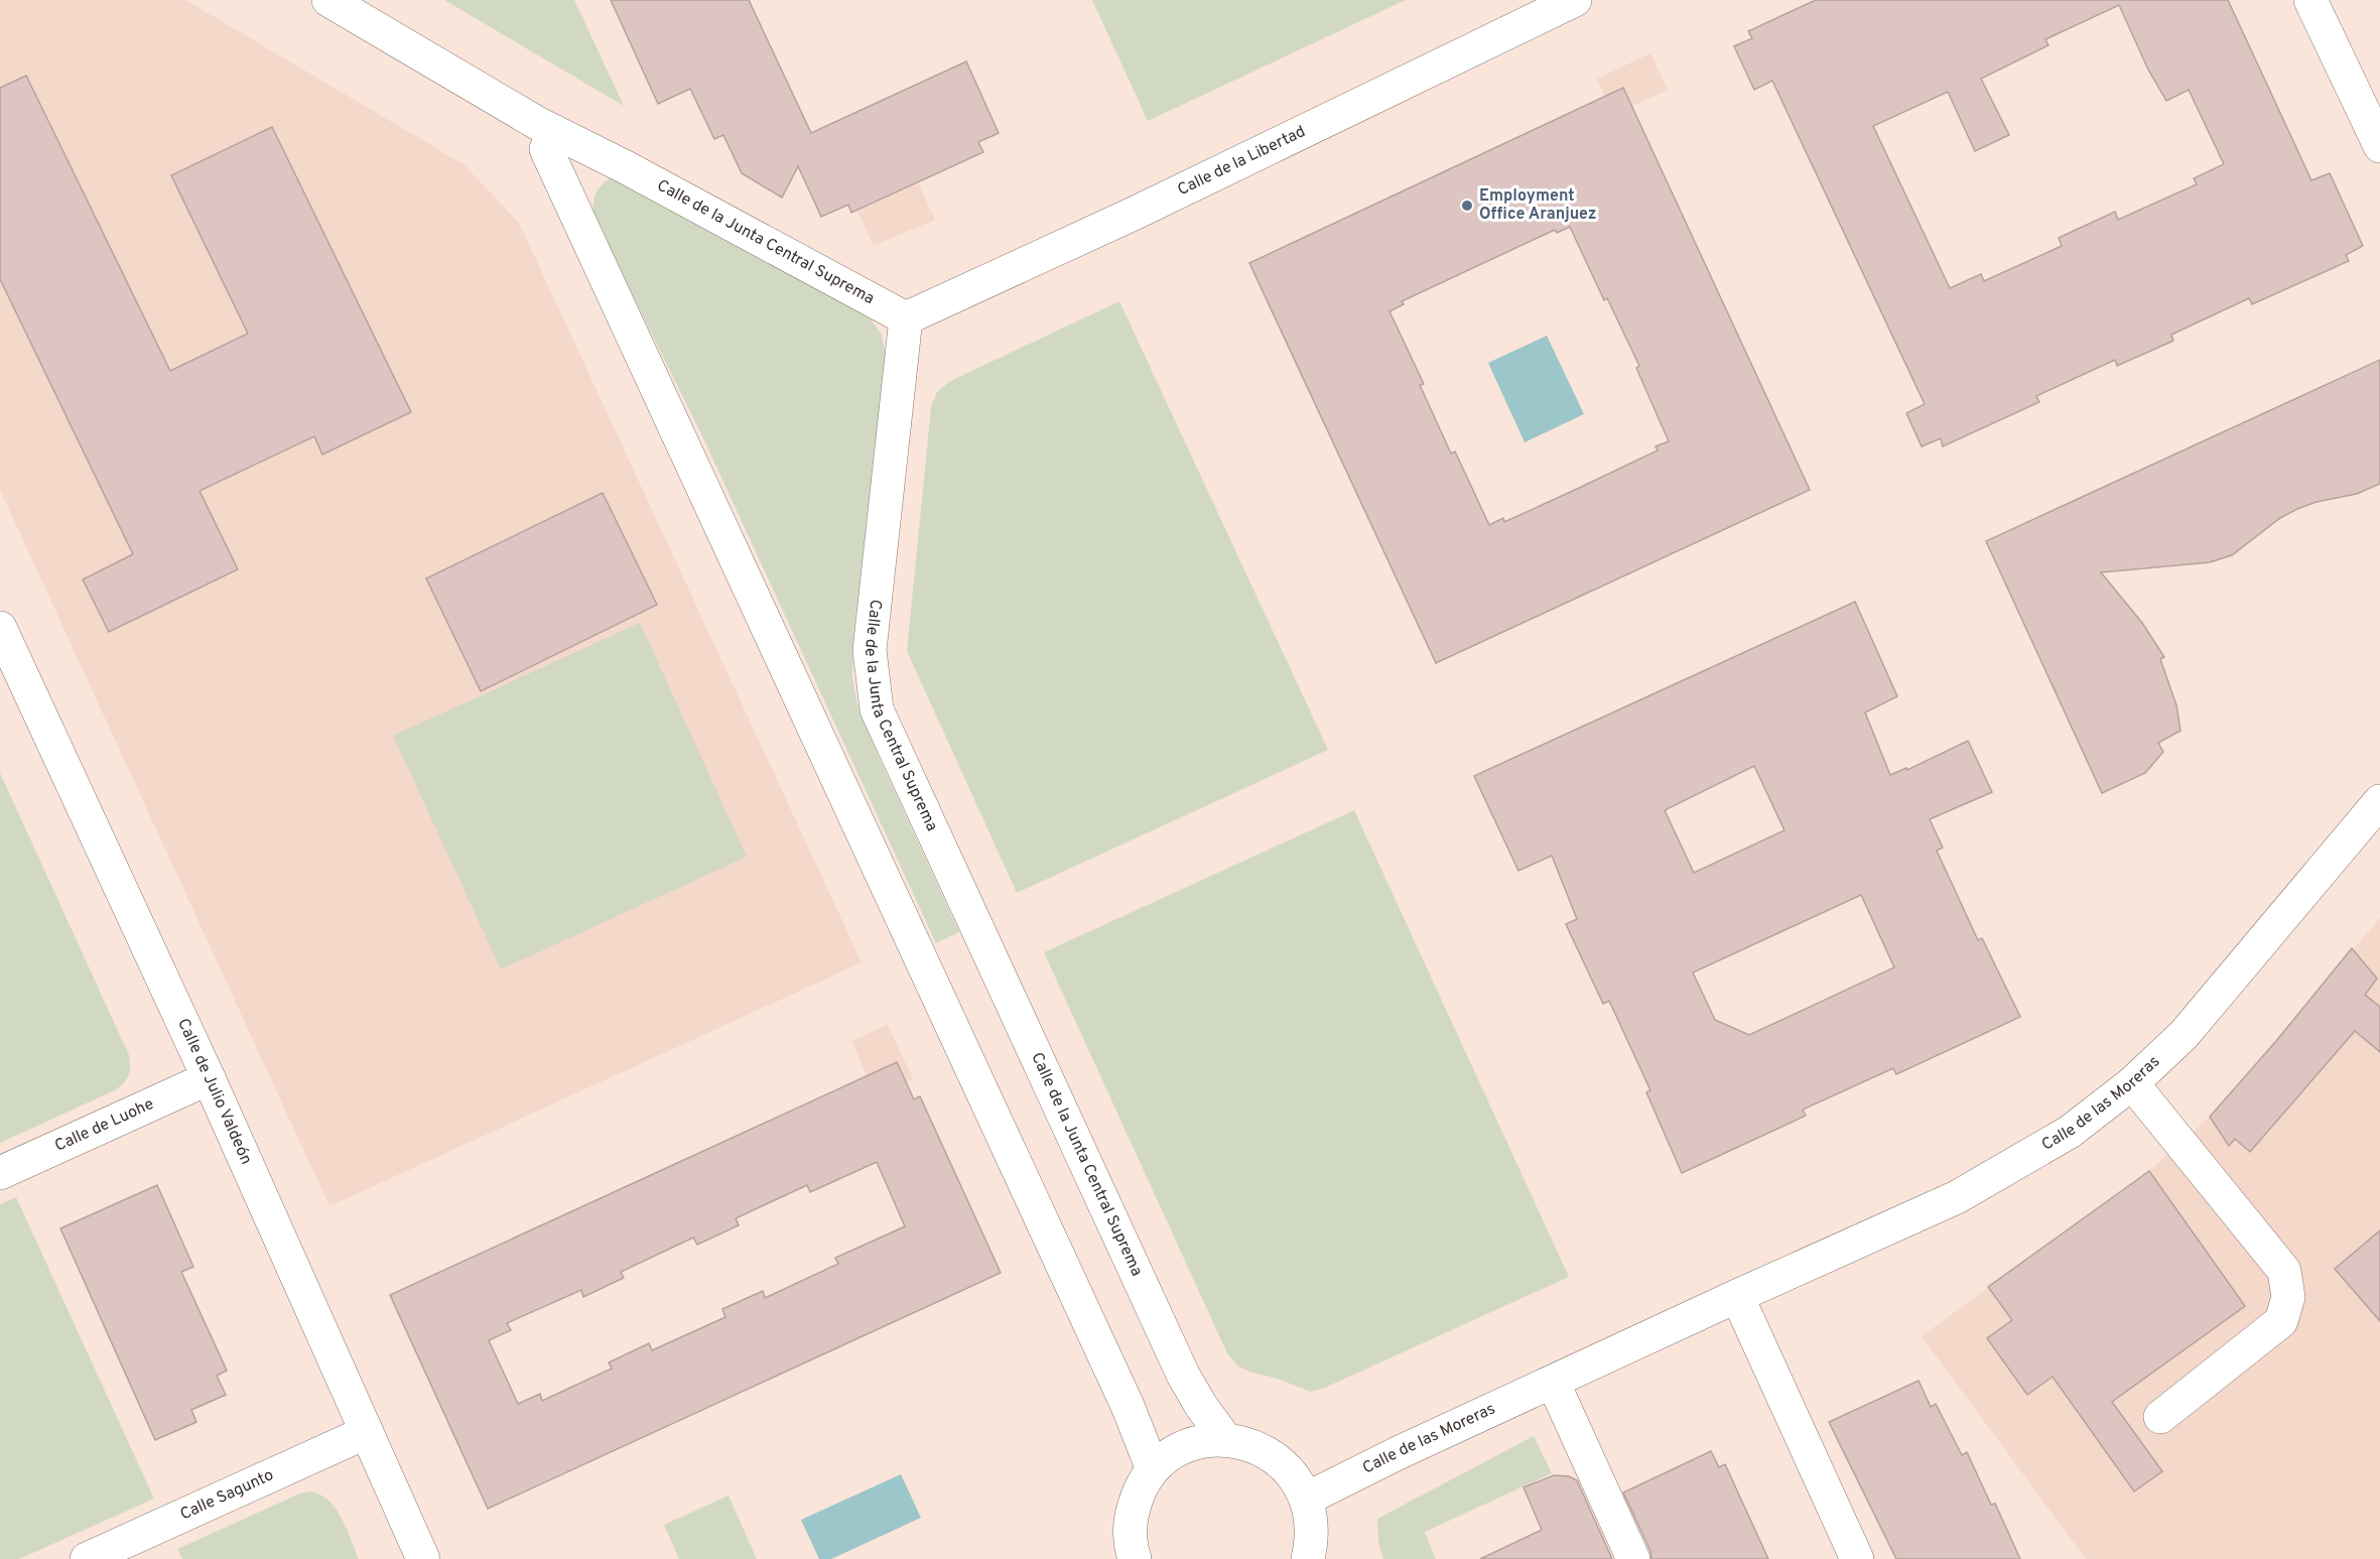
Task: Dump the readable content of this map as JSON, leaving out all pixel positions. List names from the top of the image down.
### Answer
{
  "streets": {
    "street": [
      "Calle de la Libertad",
      "Calle de la Junta Central Suprema",
      "Calle de Julio Valdeón",
      "Calle de las Moreras",
      "Calle de Luohe",
      "Calle Sagunto"
    ]
  },
  "crossings": [
    ["Calle de la Libertad", "Calle de la Junta Central Suprema"],
    ["Calle de Julio Valdeón", "Calle de Luohe"],
    ["Calle de Julio Valdeón", "Calle Sagunto"]
  ],
  "places": ["Employment Office Aranjuez"]
}
